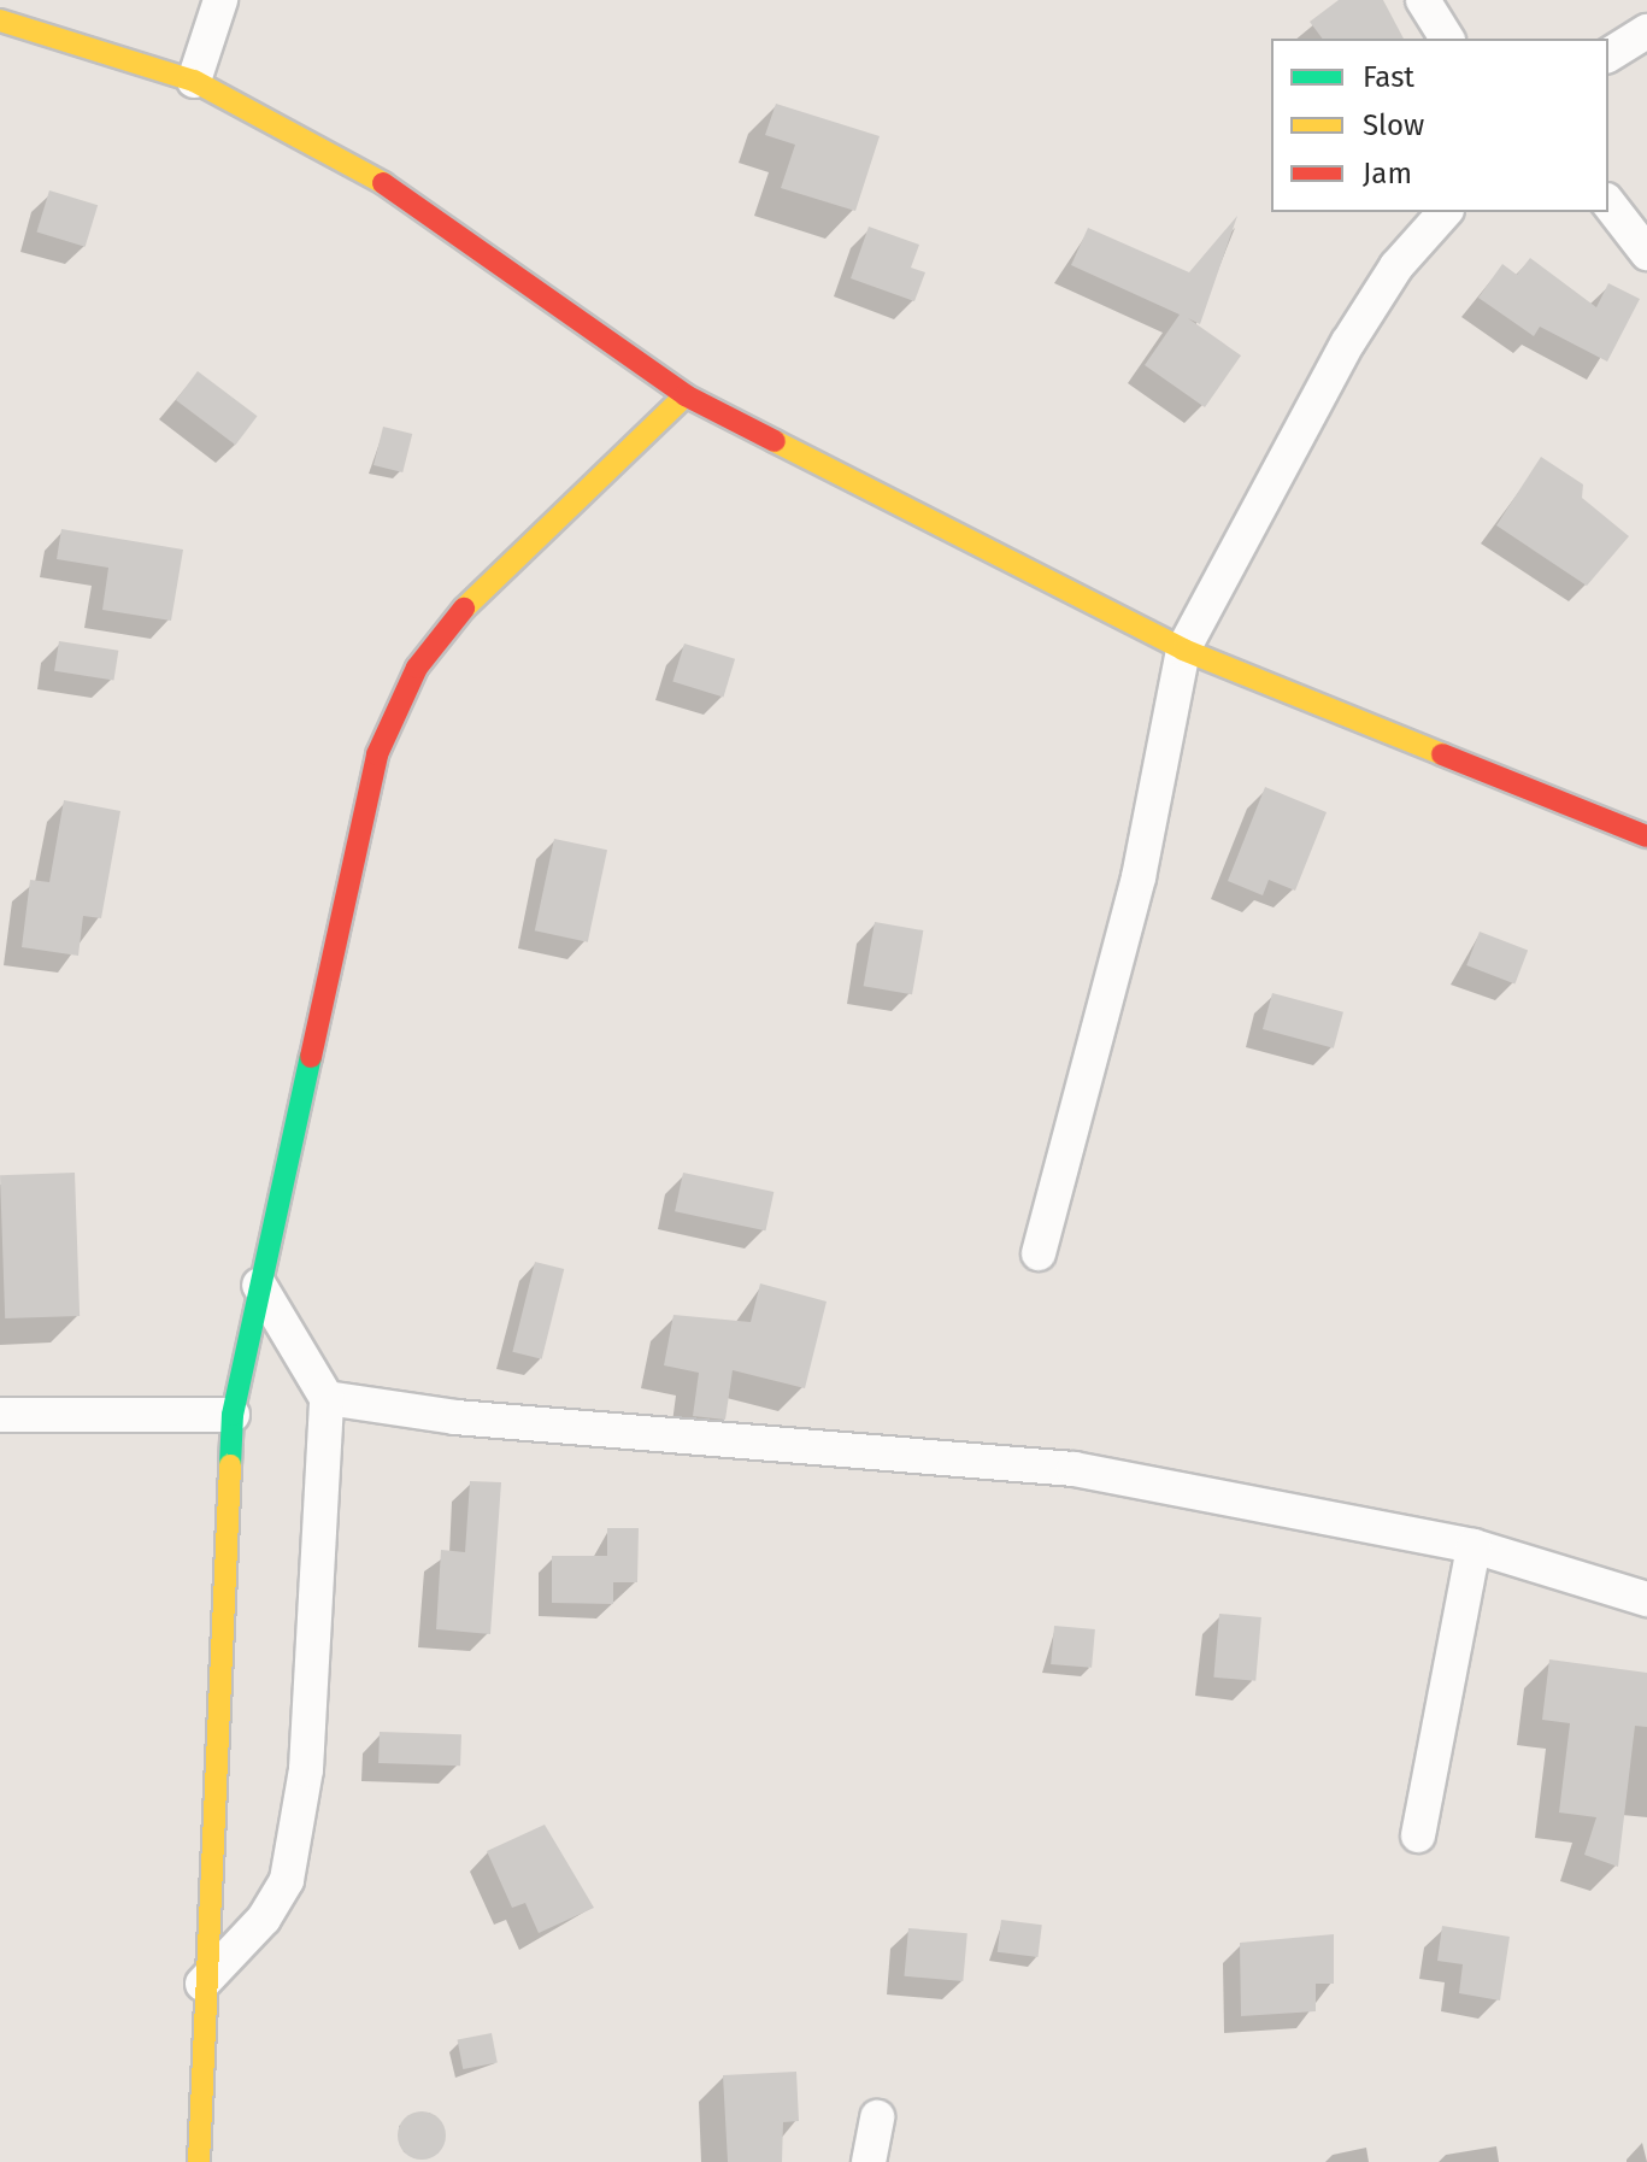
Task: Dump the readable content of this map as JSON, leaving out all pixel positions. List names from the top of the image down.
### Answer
{
  "legend": ["Fast", "Slow", "Jam"]
}
